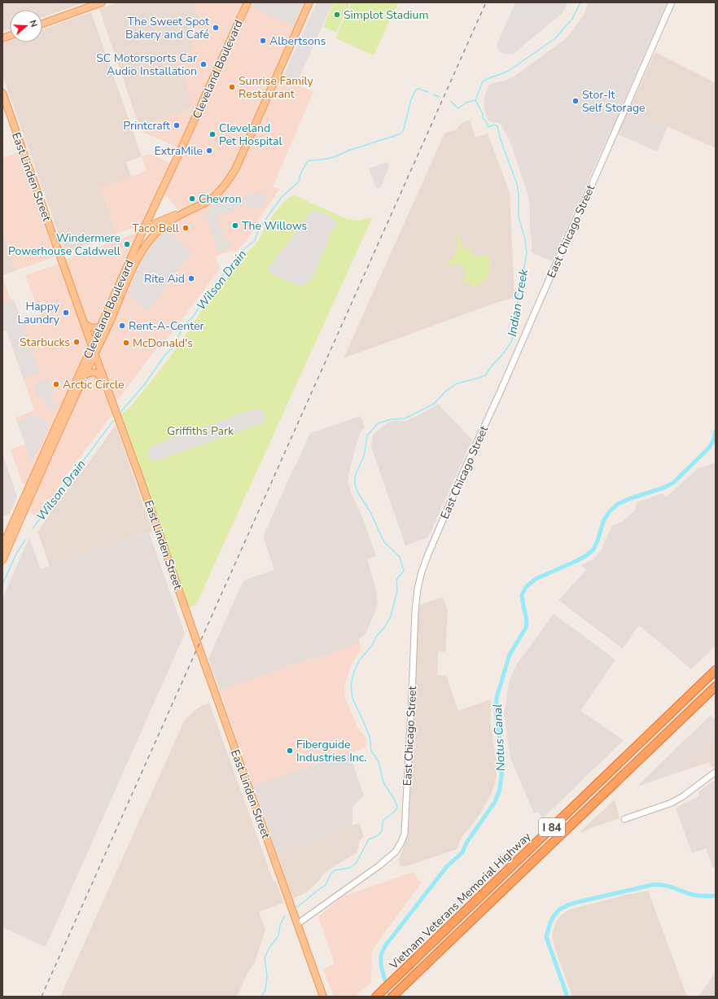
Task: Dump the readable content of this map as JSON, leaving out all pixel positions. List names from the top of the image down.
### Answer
{
  "streets": {
    "highway": ["I 84", "Vietnam Veterans Memorial Highway"],
    "main road": ["Cleveland Boulevard", "East Linden Street"],
    "street": ["East Chicago Street"]
  },
  "crossings": [
    ["Cleveland Boulevard", "East Linden Street"],
    ["East Linden Street", "East Chicago Street"]
  ],
  "water": ["Wilson Drain", "Indian Creek", "Notus Canal"],
  "parks": ["Griffiths Park"],
  "places": [
    "Simplot Stadium",
    "The Sweet Spot Bakery and Café",
    "Albertsons",
    "SC Motorsports Car Audio Installation",
    "Sunrise Family Restaurant",
    "Stor-It Self Storage",
    "Printcraft",
    "Cleveland Pet Hospital",
    "ExtraMile",
    "Chevron",
    "The Willows",
    "Taco Bell",
    "Windermere Powerhouse Caldwell",
    "Rite Aid",
    "Happy Laundry",
    "Rent-A-Center",
    "Starbucks",
    "McDonald's",
    "Arctic Circle",
    "Fiberguide Industries Inc."
  ],
  "north": "right"
}
